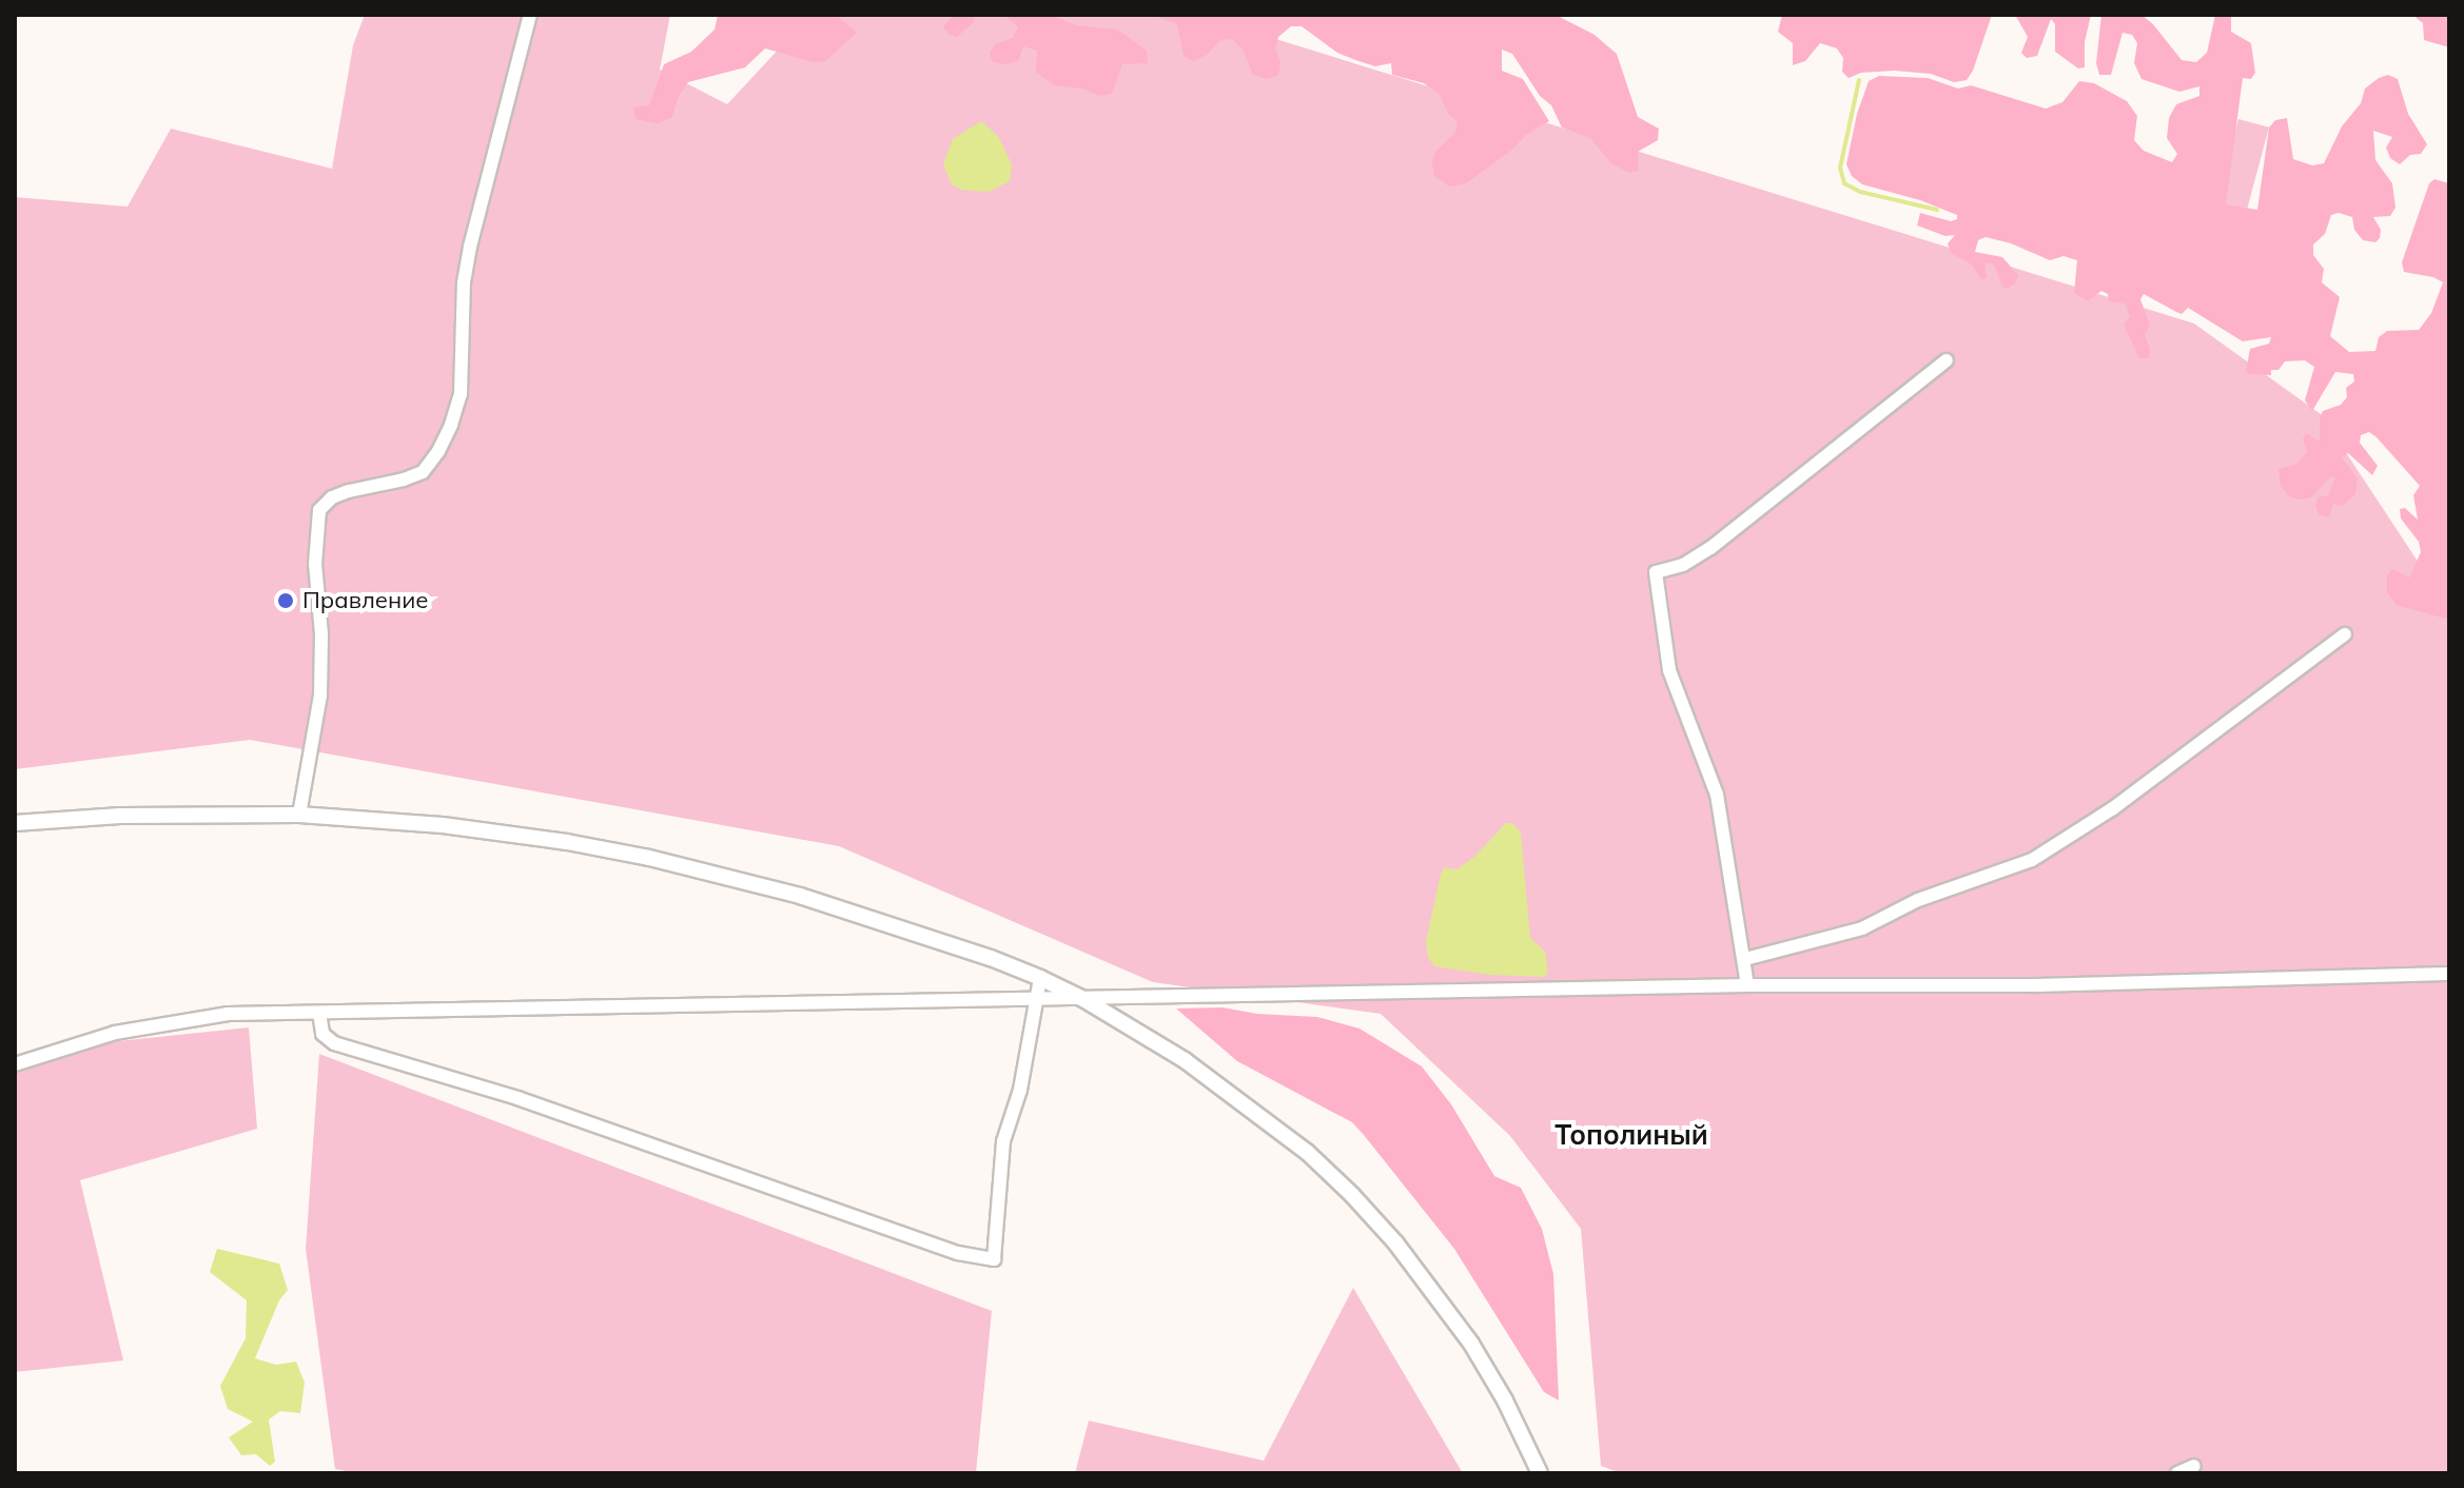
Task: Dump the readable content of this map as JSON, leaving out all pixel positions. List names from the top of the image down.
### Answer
{
  "districts": ["Тополиный"],
  "places": ["Правление"]
}
